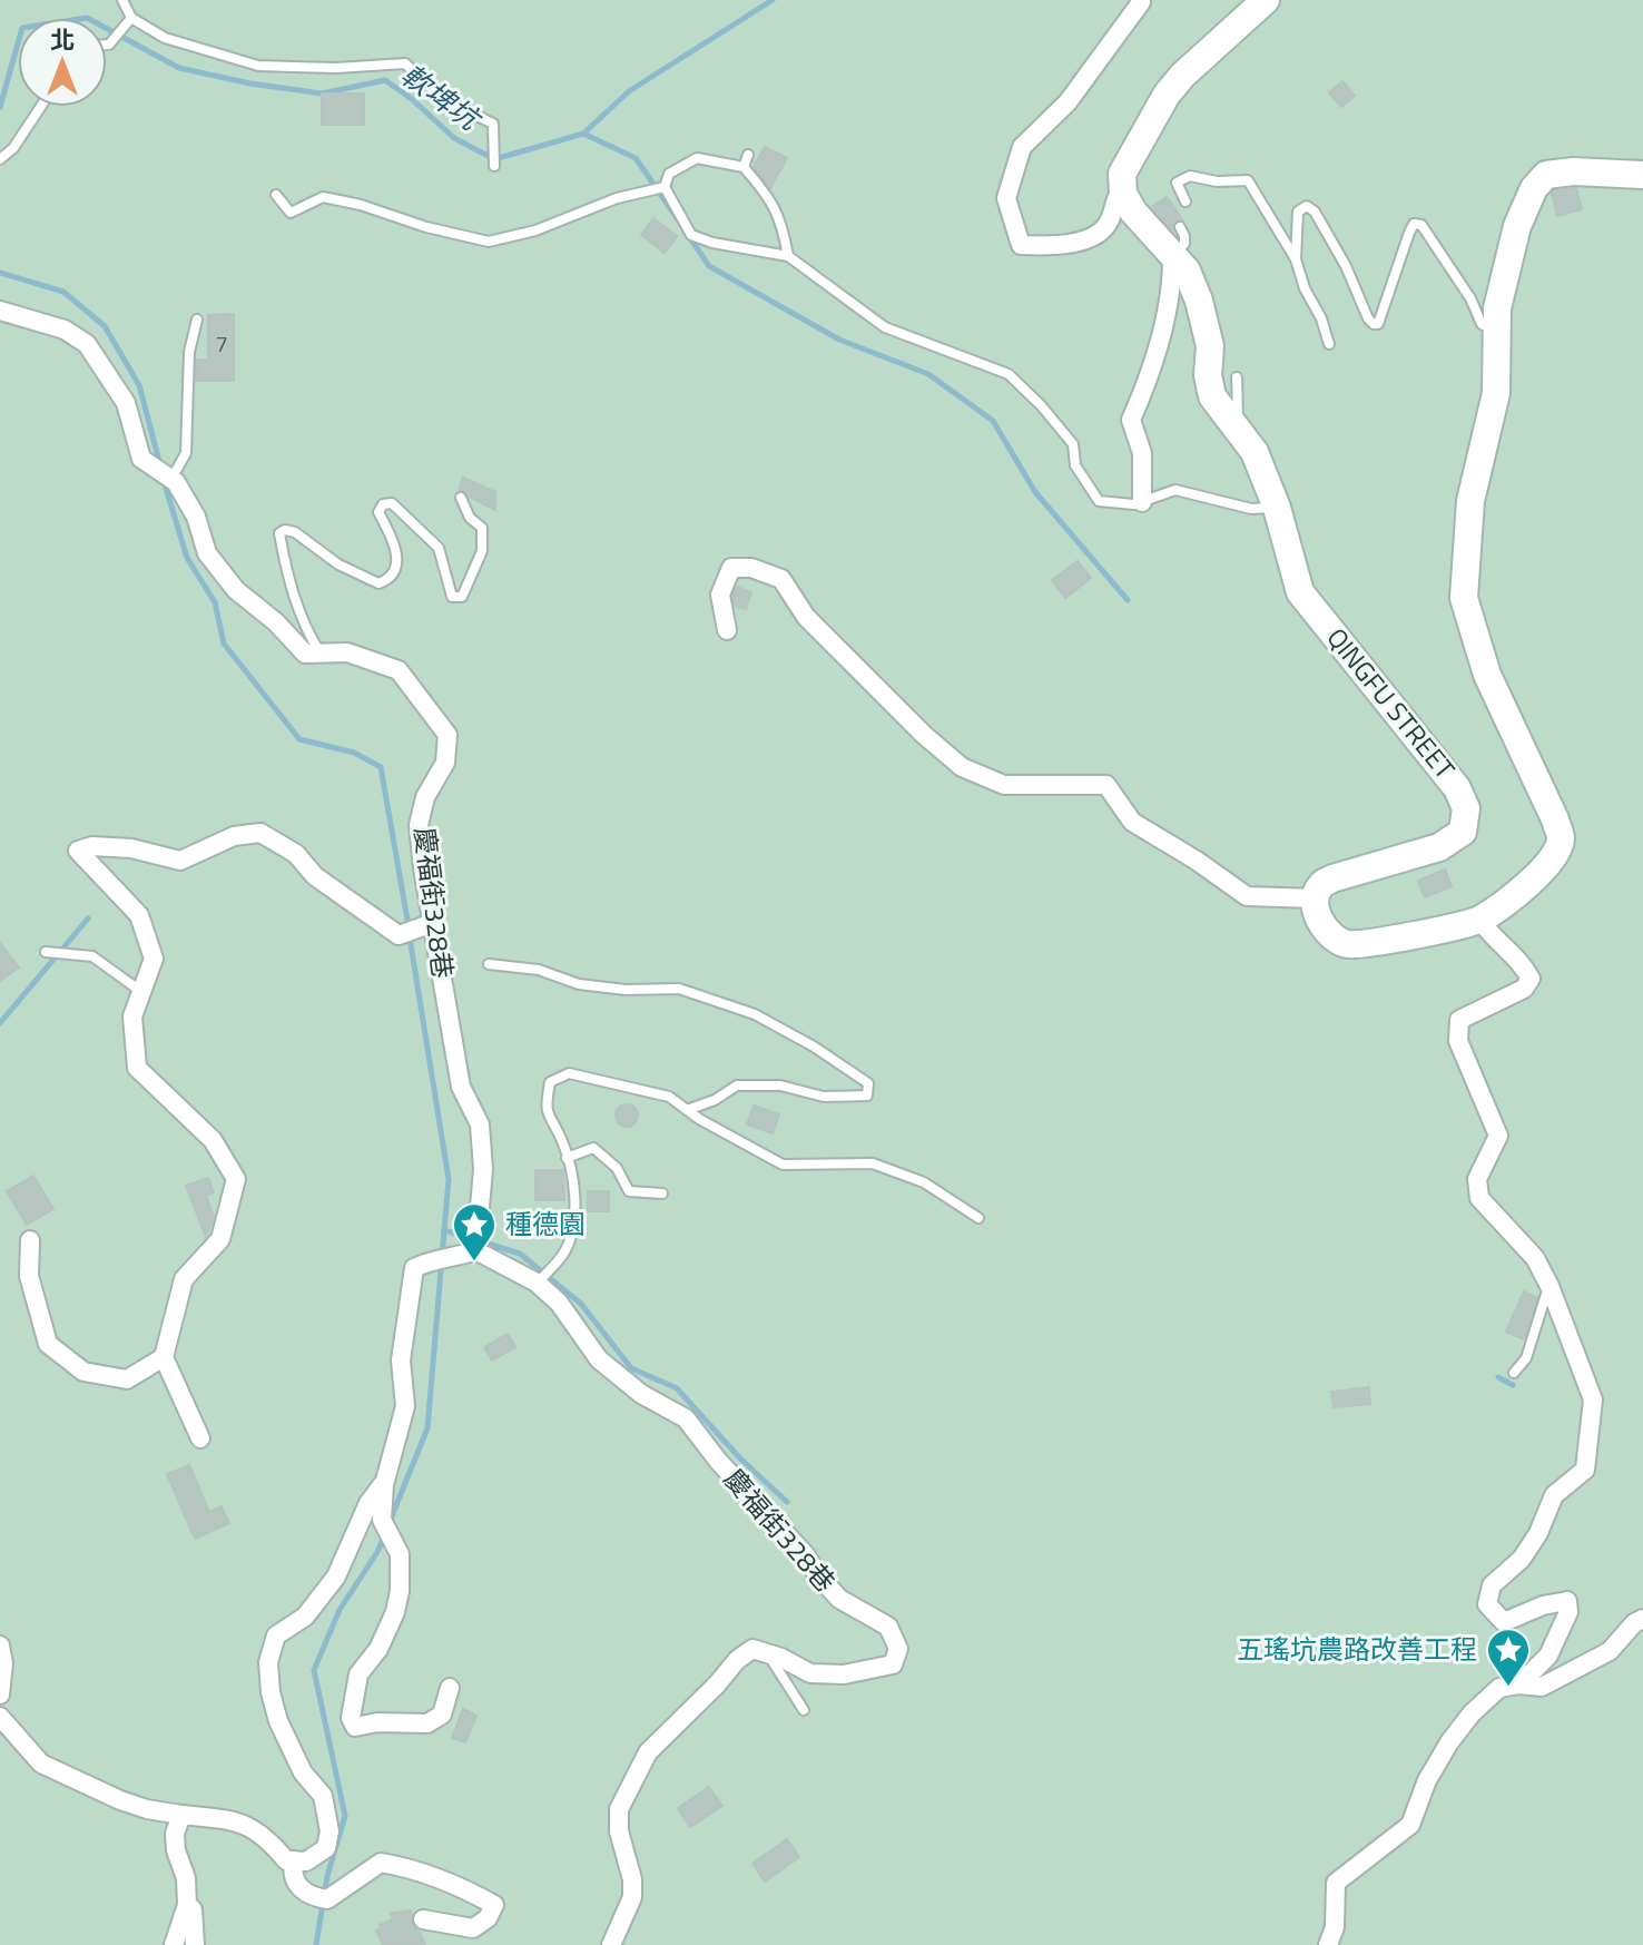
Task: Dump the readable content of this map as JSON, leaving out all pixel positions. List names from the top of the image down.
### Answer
{
  "streets": {
    "street": ["QINGFU STREET", "慶福街328巷"]
  },
  "water": ["軟埤坑"],
  "places": {
    "place": ["種德園", "五瑤坑農路改善工程"]
  },
  "house_numbers": ["7"],
  "north": "top"
}
